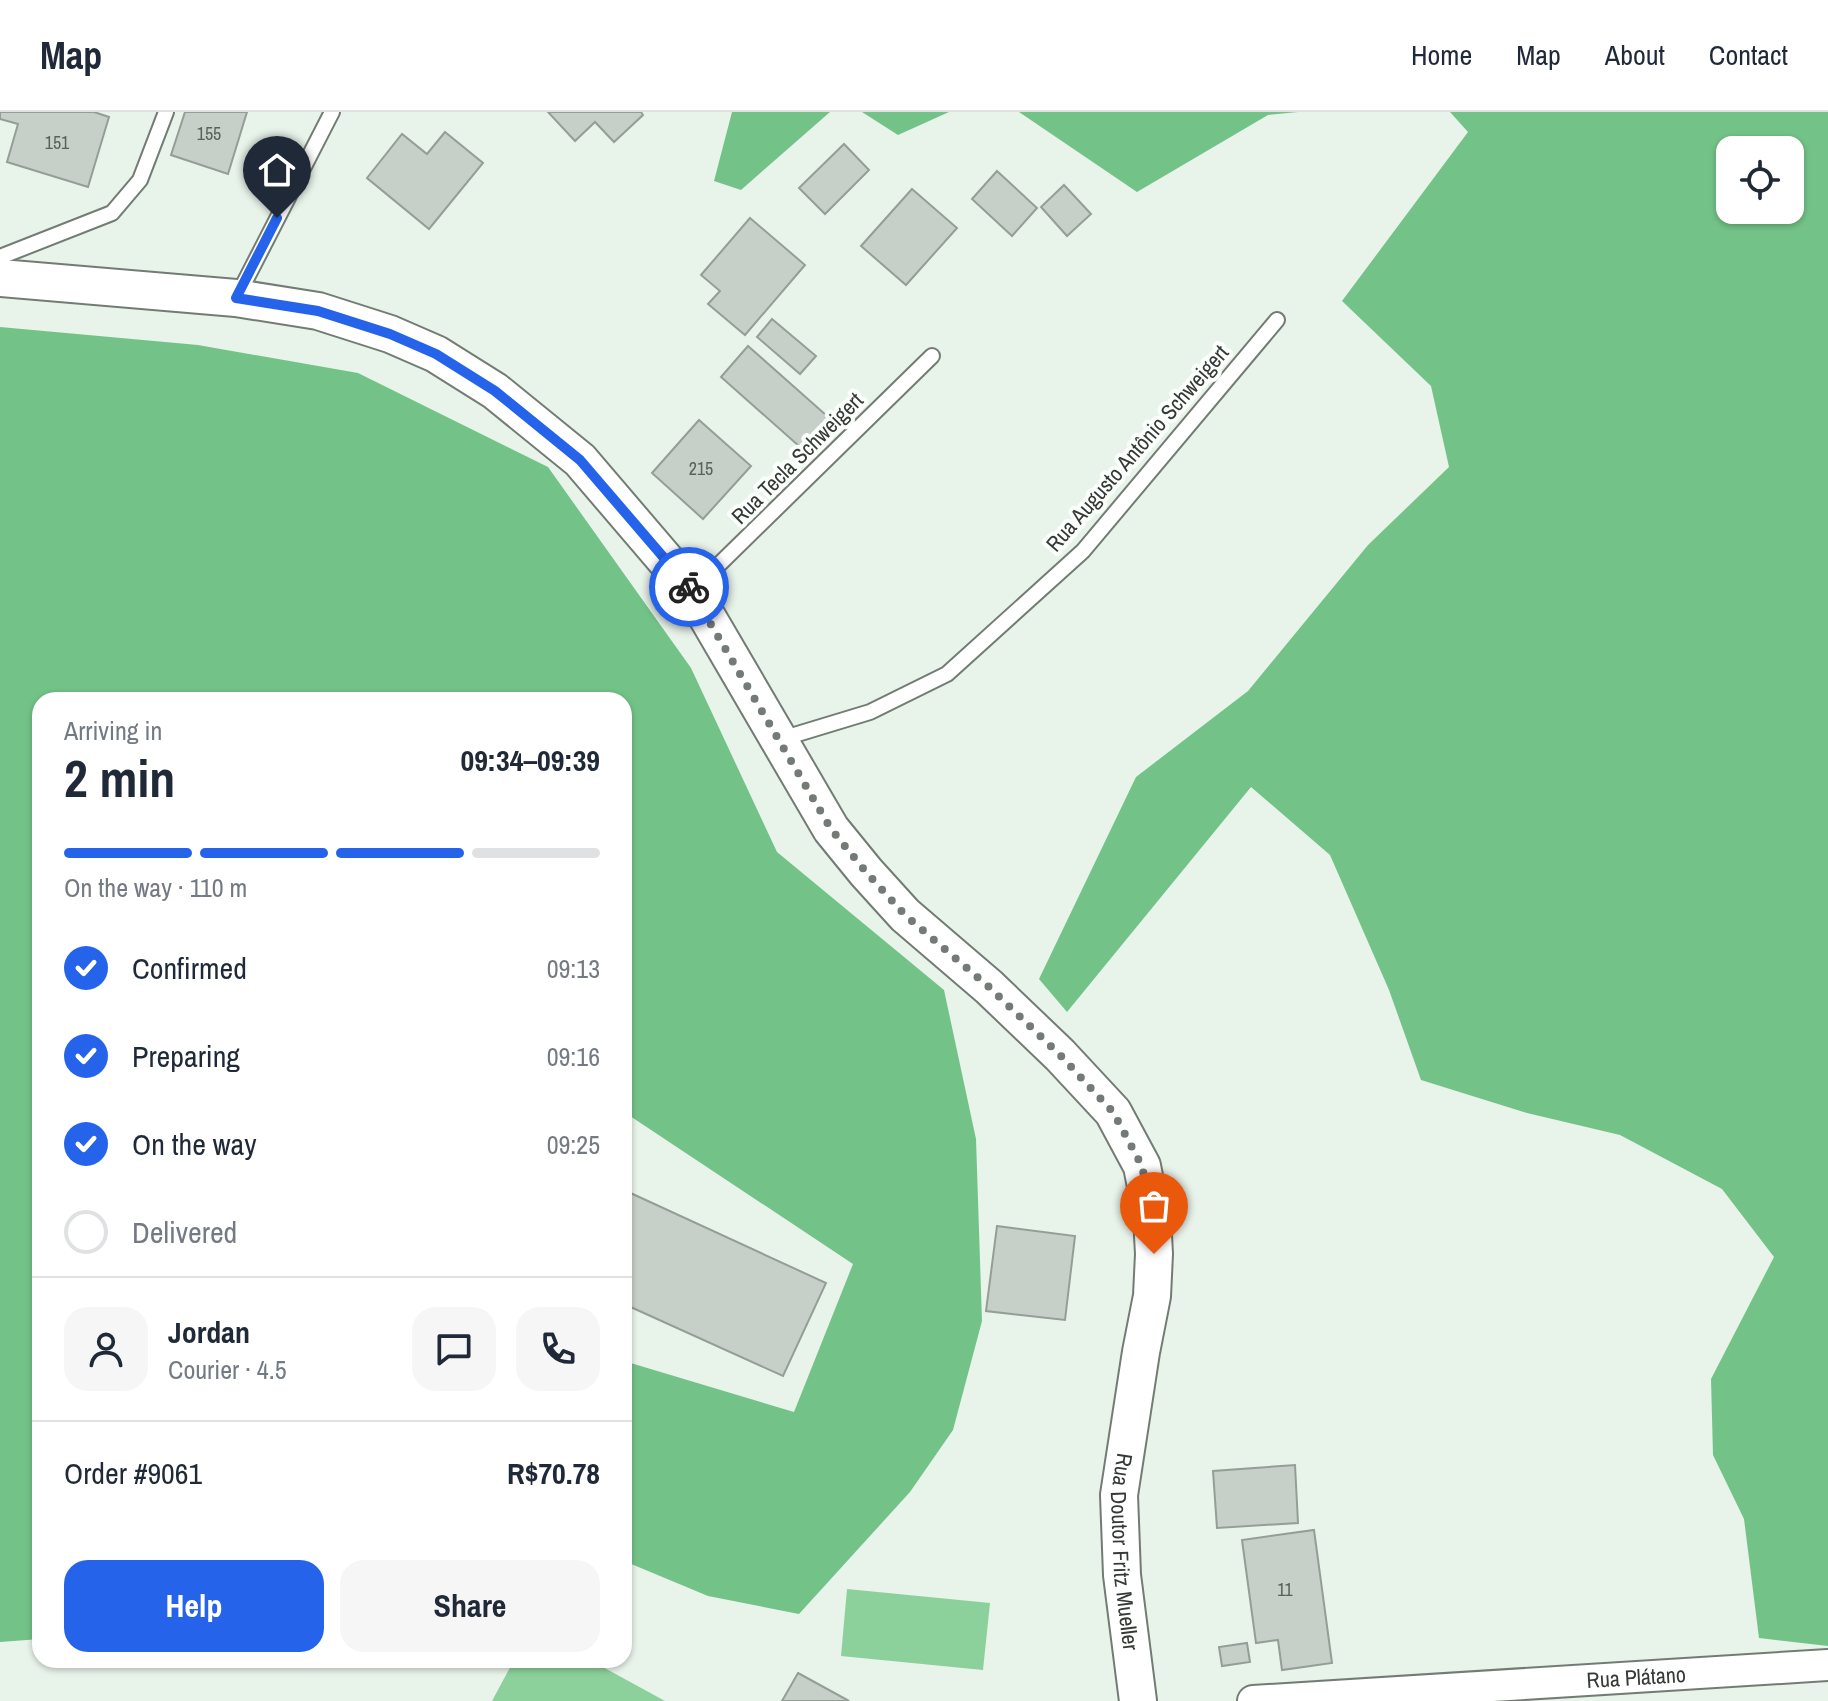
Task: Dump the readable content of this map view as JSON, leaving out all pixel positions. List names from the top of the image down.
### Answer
{
  "streets": {
    "street": ["Rua Doutor Fritz Mueller", "Rua Plátano"],
    "lane": ["Rua Augusto Antônio Schweigert", "Rua Tecla Schweigert"]
  },
  "crossings": [
    ["Rua Augusto Antônio Schweigert", "Rua Doutor Fritz Mueller"],
    ["Rua Tecla Schweigert", "Rua Doutor Fritz Mueller"]
  ],
  "house_numbers": [
    "155",
    "151",
    "215",
    "11"
  ],
  "page": {
    "header": "Map",
    "nav": [
      "Home",
      "Map",
      "About",
      "Contact"
    ],
    "heading": ["2 min", "Arriving in", "09:34–09:39"],
    "panel": [
      "Jordan",
      "Courier · 4.5",
      "Order #9061",
      "R$70.78"
    ],
    "bar": "On the way · 110 m",
    "list": [
      ["Confirmed", "09:13"],
      ["Preparing", "09:16"],
      ["On the way", "09:25"],
      "Delivered"
    ],
    "buttons": ["Help", "Share"]
  }
}
